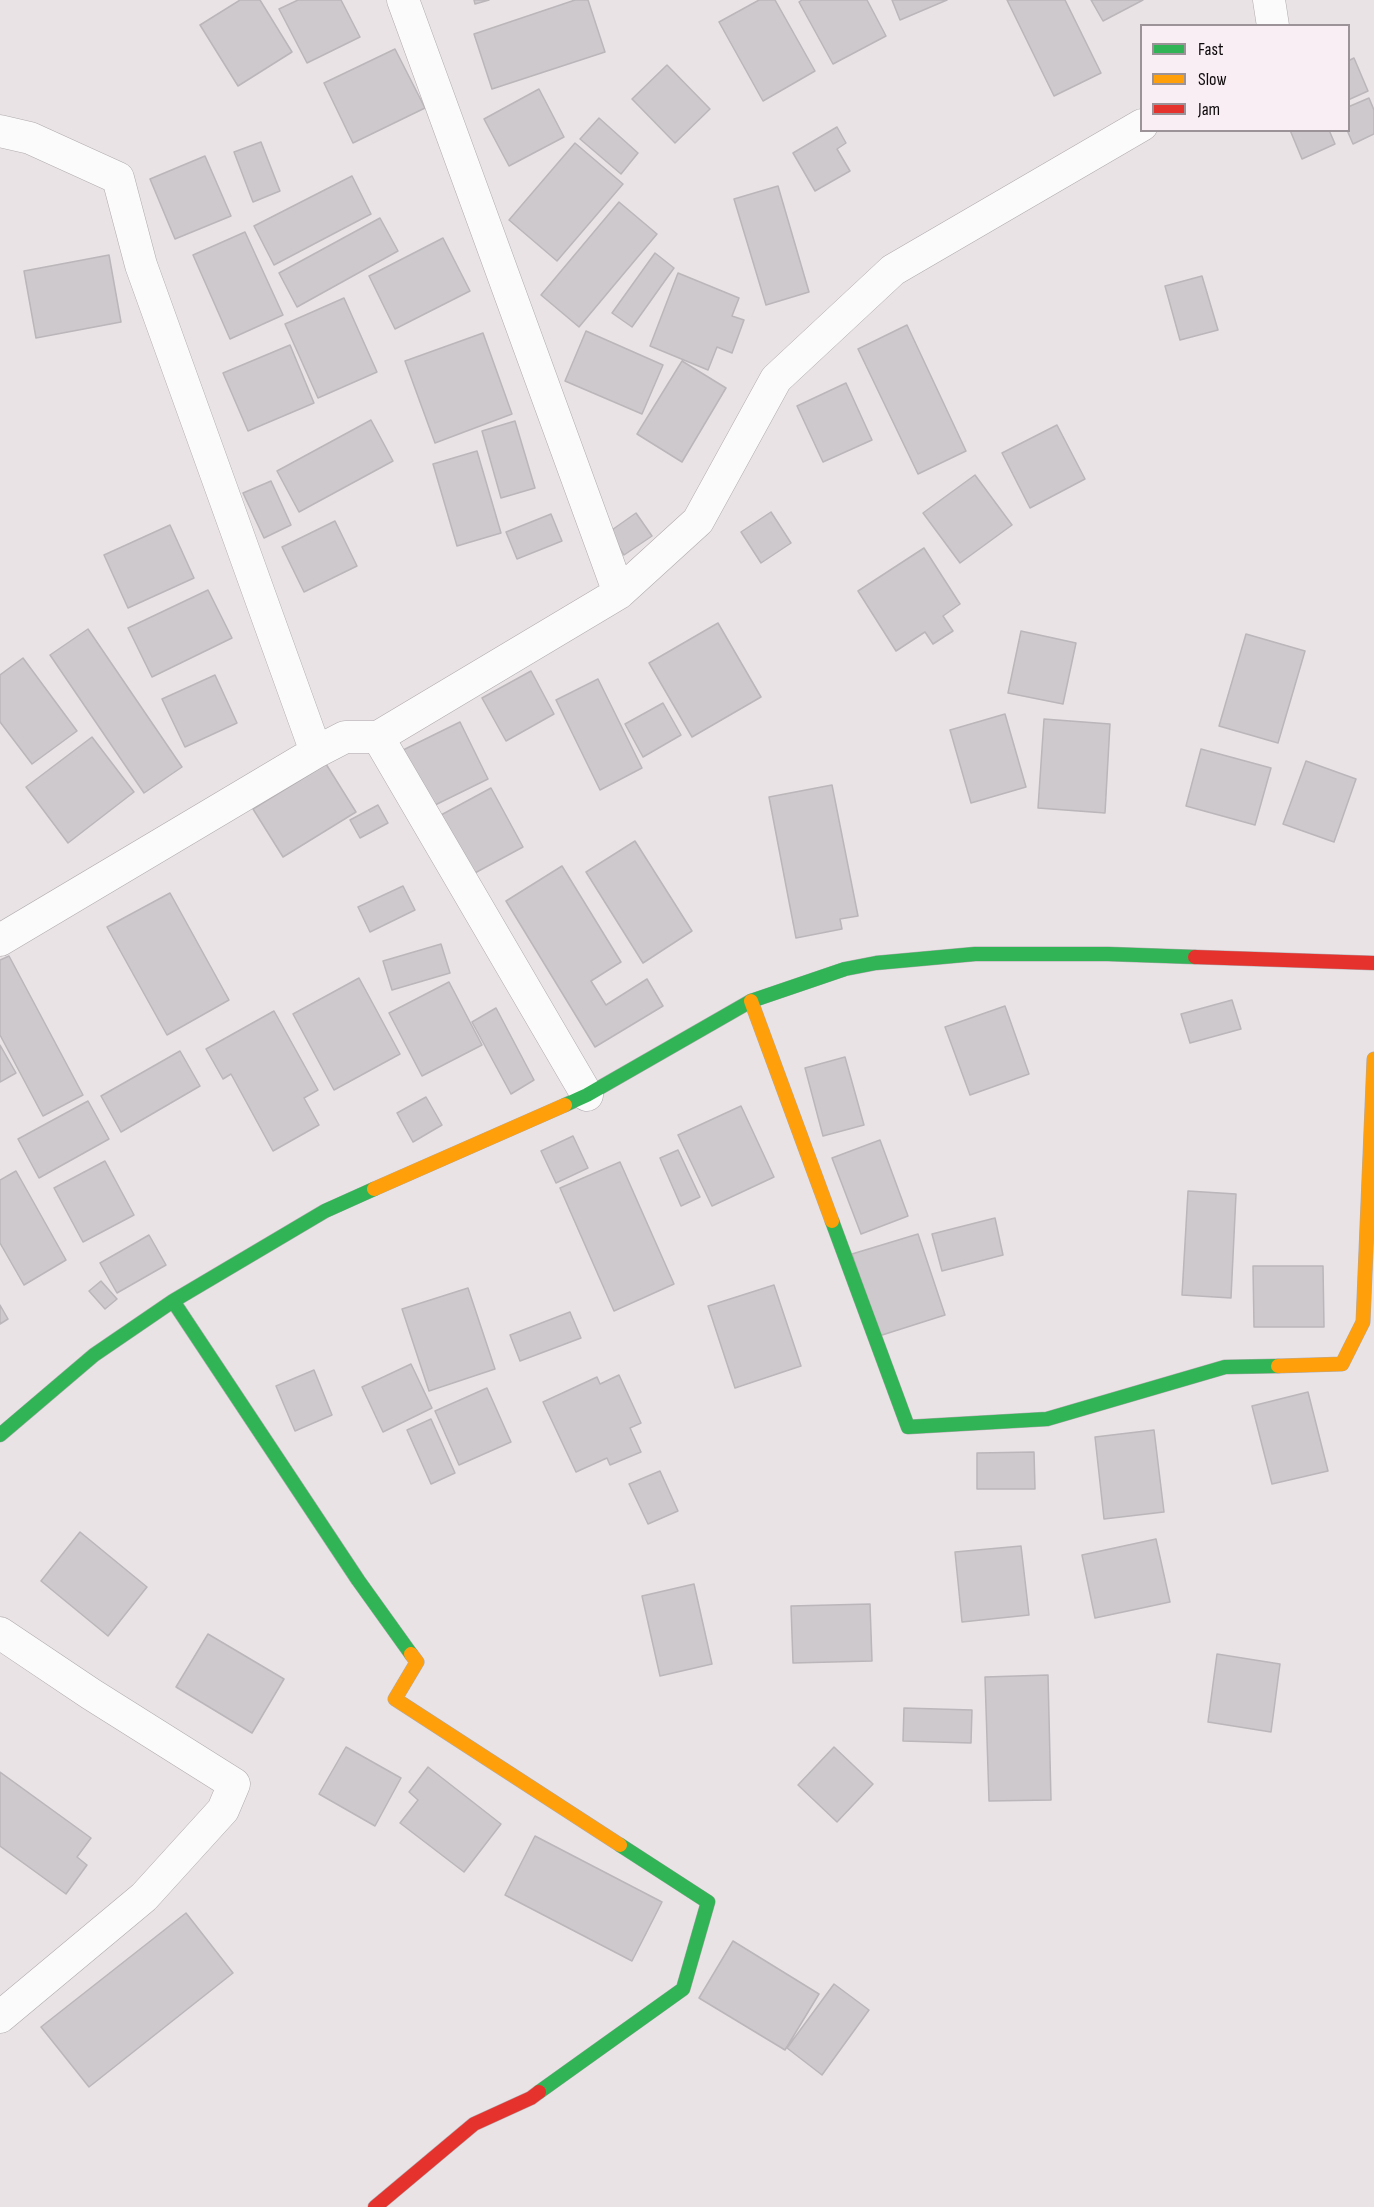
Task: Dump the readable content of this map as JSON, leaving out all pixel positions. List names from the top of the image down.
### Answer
{
  "legend": ["Fast", "Slow", "Jam"]
}
